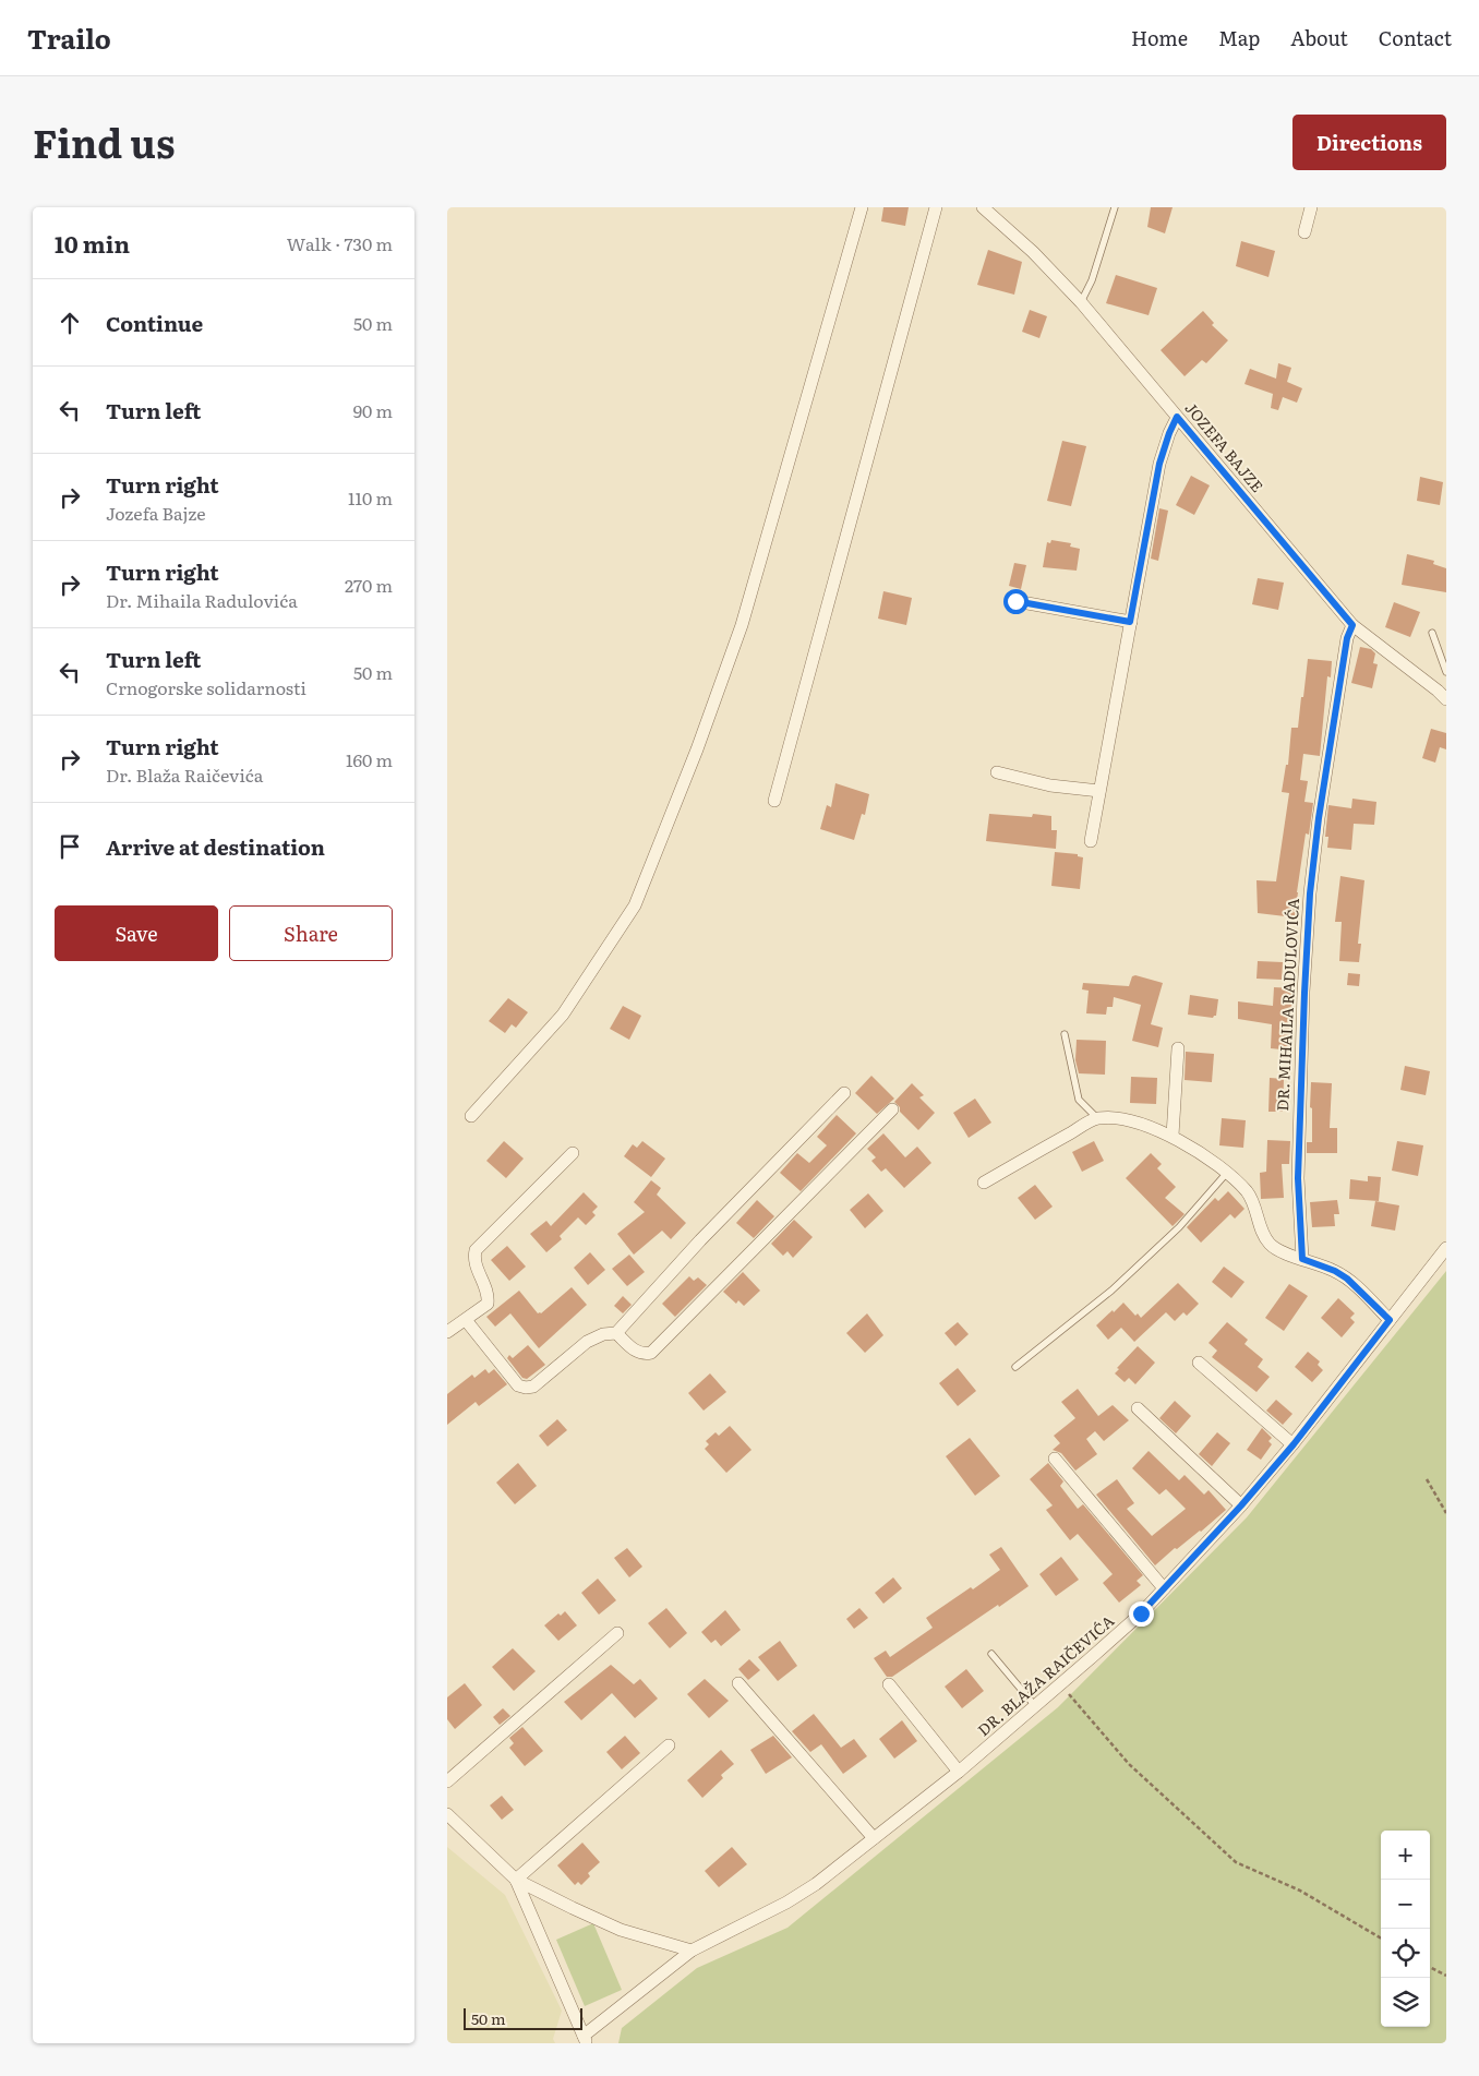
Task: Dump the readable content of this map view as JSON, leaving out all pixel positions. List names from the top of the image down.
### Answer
{
  "streets": {
    "street": ["JOZEFA BAJZE", "DR. MIHAILA RADULOVIĆA", "DR. BLAŽA RAIČEVIĆA"]
  },
  "crossings": [
    ["JOZEFA BAJZE", "DR. MIHAILA RADULOVIĆA"]
  ],
  "scale_bar": "50 m",
  "page": {
    "header": "Trailo",
    "nav": [
      "Home",
      "Map",
      "About",
      "Contact"
    ],
    "title": "Find us",
    "buttons": [
      "Directions",
      ["Save", "Share"]
    ],
    "heading": ["10 min", "Walk · 730 m"],
    "list": [
      ["Continue", "50 m"],
      ["Turn left", "90 m"],
      ["Turn right", "Jozefa Bajze", "110 m"],
      ["Turn right", "Dr. Mihaila Radulovića", "270 m"],
      ["Turn left", "Crnogorske solidarnosti", "50 m"],
      ["Turn right", "Dr. Blaža Raičevića", "160 m"],
      "Arrive at destination"
    ],
    "map_buttons": ["+", "−"],
    "scale": "50 m"
  }
}
